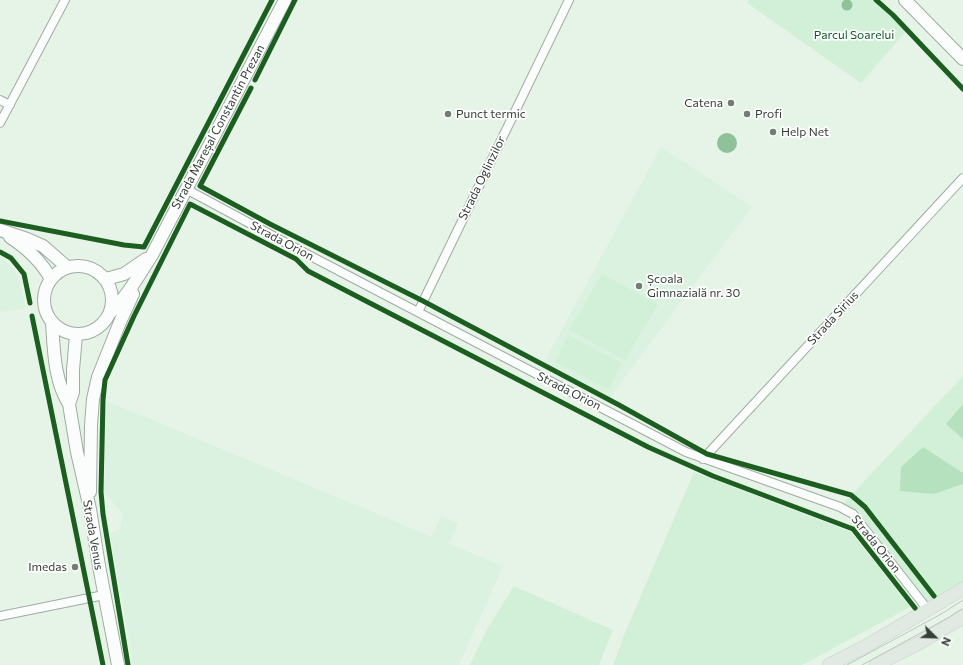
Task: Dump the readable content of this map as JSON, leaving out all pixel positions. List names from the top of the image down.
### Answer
{
  "streets": {
    "main road": ["Strada Mareșal Constantin Prezan", "Strada Venus"],
    "street": ["Strada Oglinzilor", "Strada Orion", "Strada Sirius"]
  },
  "crossings": [
    ["Strada Mareșal Constantin Prezan", "Strada Orion"],
    ["Strada Mareșal Constantin Prezan", "Strada Venus"],
    ["Strada Oglinzilor", "Strada Orion"],
    ["Strada Orion", "Strada Sirius"]
  ],
  "parks": ["Parcul Soarelui"],
  "places": [
    "Catena",
    "Punct termic",
    "Profi",
    "Help Net",
    "Școala Gimnazială nr. 30",
    "Imedas"
  ],
  "north": "bottom right"
}
